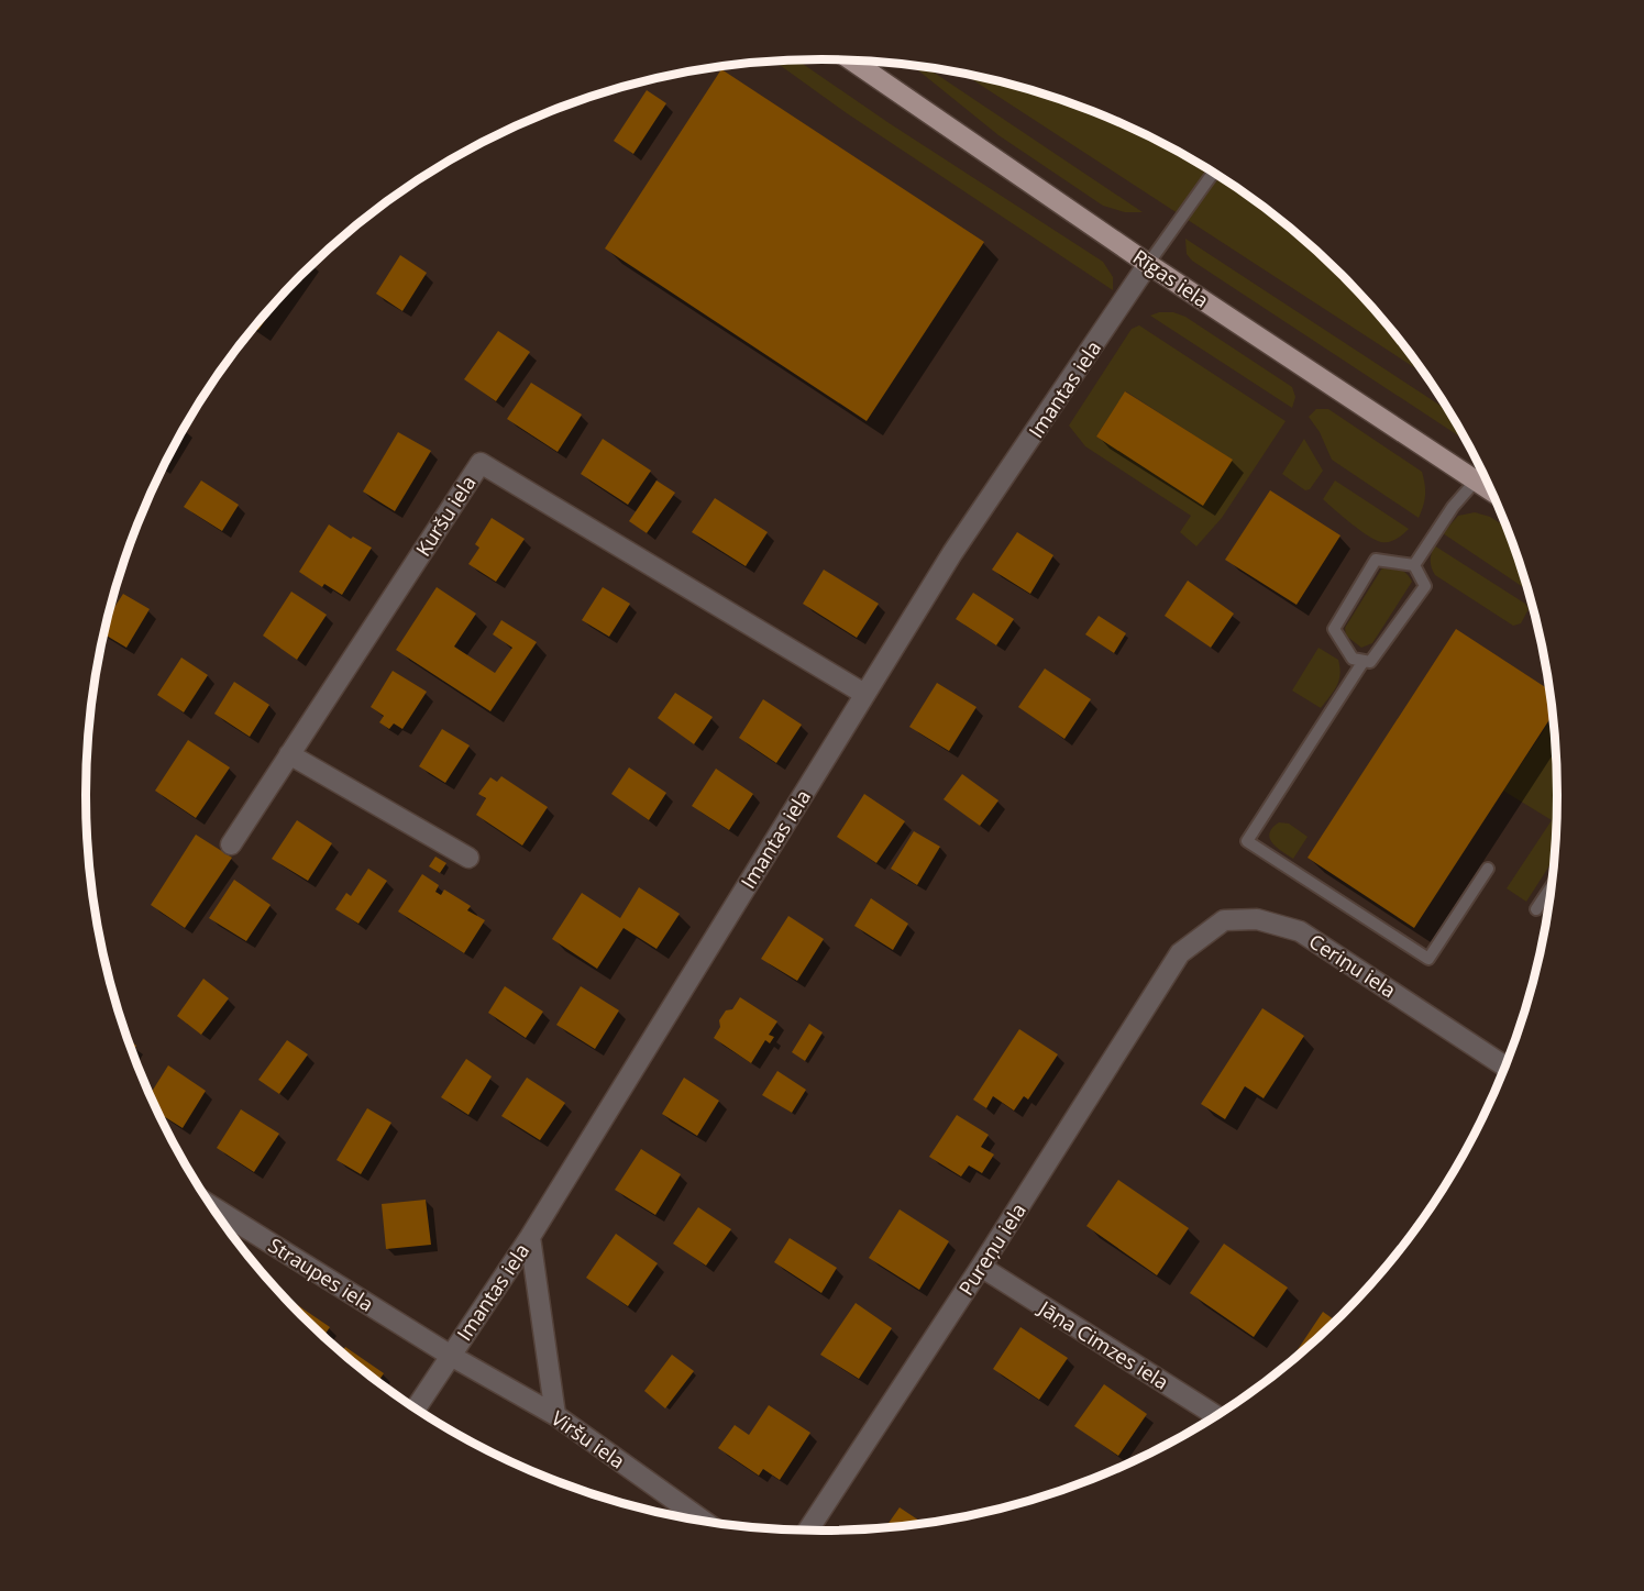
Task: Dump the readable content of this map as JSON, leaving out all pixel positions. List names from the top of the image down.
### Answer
{
  "streets": {
    "main road": ["Rīgas iela"],
    "street": [
      "Imantas iela",
      "Kuršu iela",
      "Ceriņu iela",
      "Pureņu iela",
      "Straupes iela",
      "Jāņa Cimzes iela",
      "Viršu iela"
    ]
  },
  "crossings": [
    ["Rīgas iela", "Imantas iela"],
    ["Imantas iela", "Kuršu iela"],
    ["Imantas iela", "Straupes iela"],
    ["Imantas iela", "Viršu iela"],
    ["Ceriņu iela", "Pureņu iela"],
    ["Pureņu iela", "Jāņa Cimzes iela"],
    ["Straupes iela", "Viršu iela"]
  ]
}
